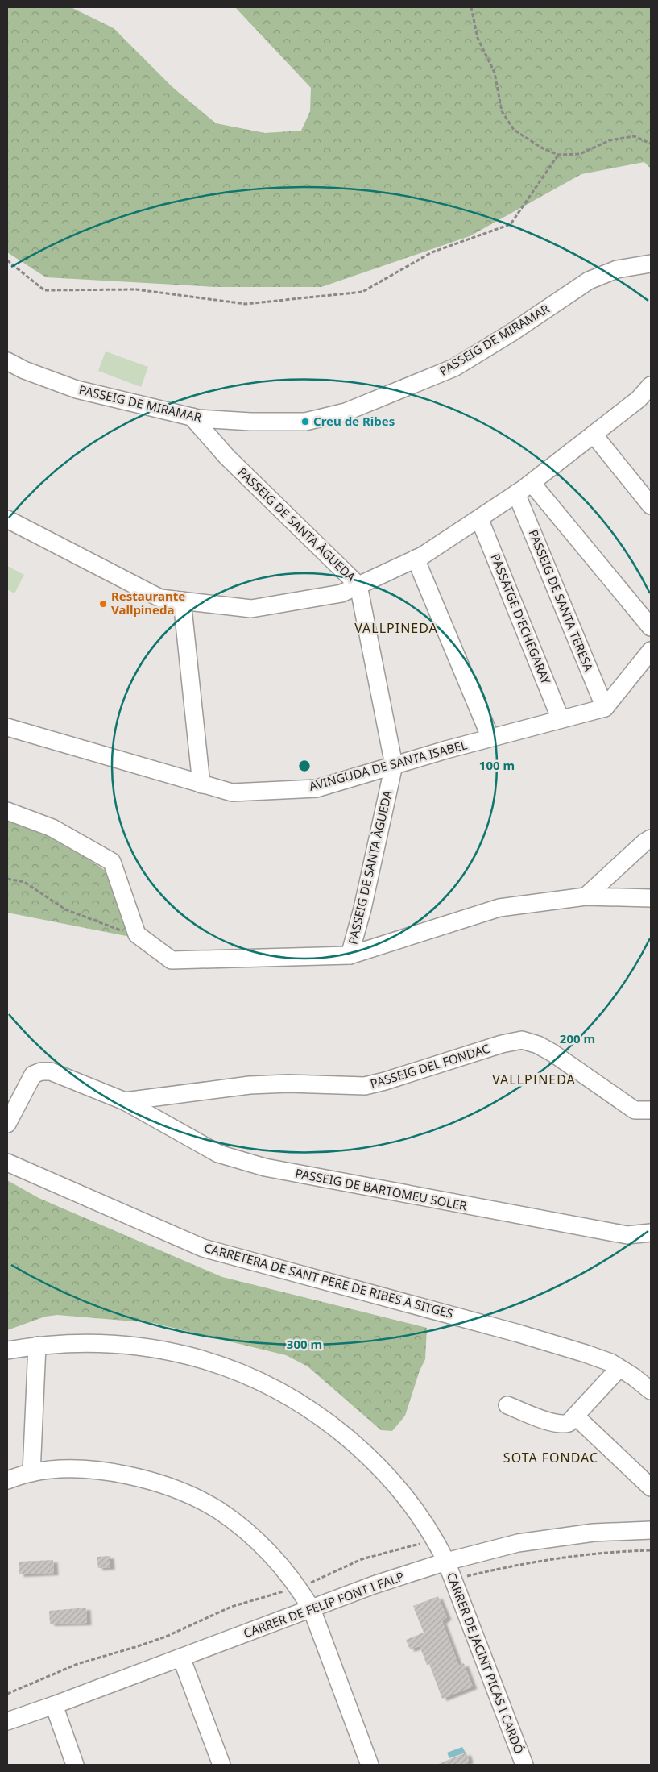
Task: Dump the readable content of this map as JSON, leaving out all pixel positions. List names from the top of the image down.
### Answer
{
  "streets": {
    "street": [
      "PASSEIG DE MIRAMAR",
      "PASSEIG DE SANTA ÀGUEDA",
      "PASSEIG DE SANTA TERESA",
      "PASSATGE D'ECHEGARAY",
      "AVINGUDA DE SANTA ISABEL",
      "PASSEIG DEL FONDAC",
      "PASSEIG DE BARTOMEU SOLER",
      "CARRETERA DE SANT PERE DE RIBES A SITGES",
      "CARRER DE FELIP FONT I FALP",
      "CARRER DE JACINT PICAS I CARDÓ"
    ]
  },
  "crossings": [
    ["PASSEIG DE MIRAMAR", "PASSEIG DE SANTA ÀGUEDA"],
    ["PASSEIG DE SANTA ÀGUEDA", "AVINGUDA DE SANTA ISABEL"],
    ["PASSEIG DE SANTA TERESA", "AVINGUDA DE SANTA ISABEL"],
    ["PASSATGE D'ECHEGARAY", "AVINGUDA DE SANTA ISABEL"],
    ["PASSEIG DEL FONDAC", "PASSEIG DE BARTOMEU SOLER"],
    ["CARRER DE FELIP FONT I FALP", "CARRER DE JACINT PICAS I CARDÓ"]
  ],
  "districts": ["VALLPINEDA", "VALLPINEDA", "SOTA FONDAC"],
  "places": ["Creu de Ribes", "Restaurante Vallpineda"],
  "rings": ["100 m", "200 m", "300 m"]
}
